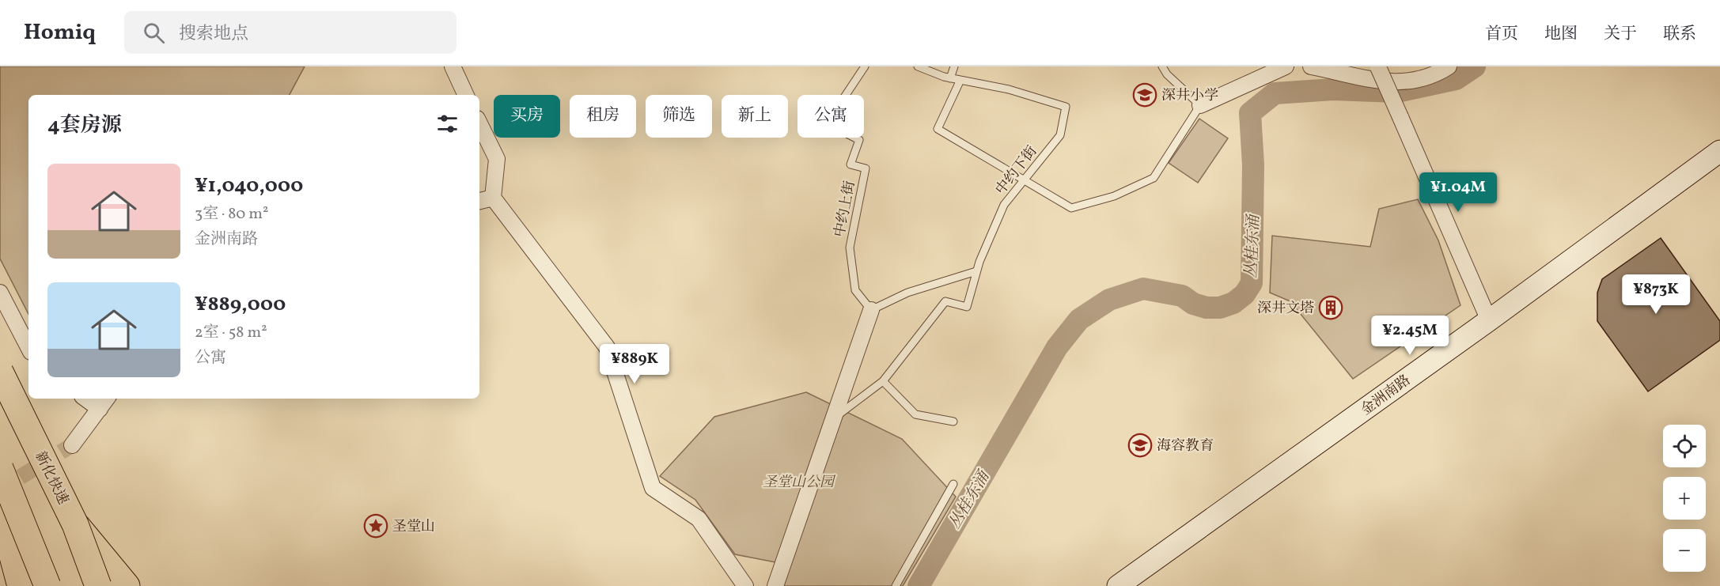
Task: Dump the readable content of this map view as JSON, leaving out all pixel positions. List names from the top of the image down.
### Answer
{
  "streets": {
    "highway": ["新化快速"],
    "main road": ["金洲南路"],
    "lane": ["中约下街", "中约上街"]
  },
  "water": ["丛桂东涌"],
  "parks": ["圣堂山公园"],
  "places": {
    "school or university": ["深井小学", "海容教育"],
    "building": ["深井文塔"],
    "place": ["圣堂山"]
  },
  "page": {
    "header": "Homiq",
    "search": "搜索地点",
    "nav": [
      "首页",
      "地图",
      "关于",
      "联系"
    ],
    "chip": [
      "买房",
      "租房",
      "筛选",
      "新上",
      "公寓"
    ],
    "heading": "4套房源",
    "list": [
      {
        "name": "¥1,040,000",
        "note": "3室 · 80 m² · 金洲南路"
      },
      {
        "name": "¥889,000",
        "note": "2室 · 58 m² · 公寓"
      }
    ],
    "price": [
      "¥1.04M",
      "¥873K",
      "¥2.45M",
      "¥889K"
    ],
    "map_buttons": ["+", "−"]
  }
}
